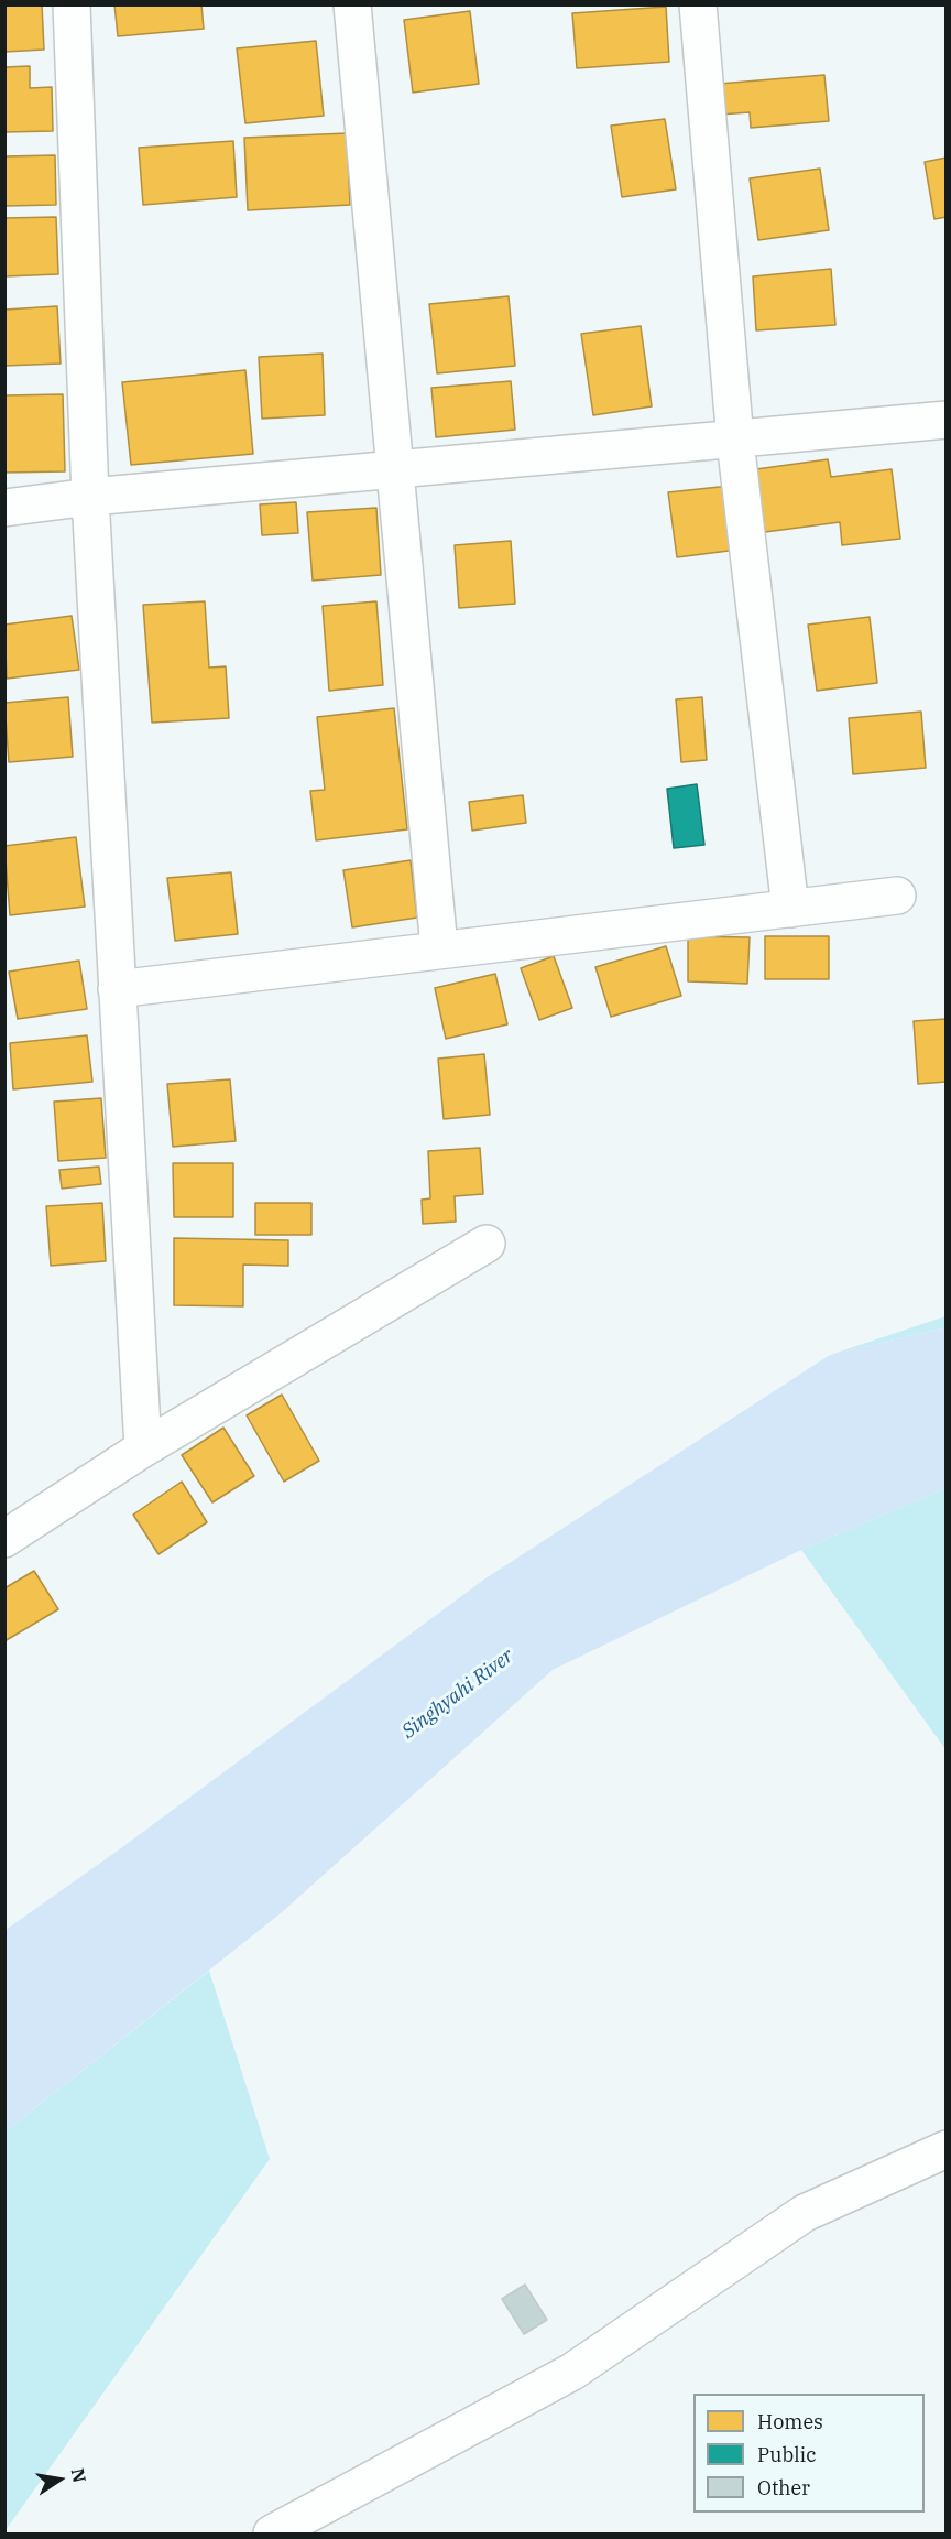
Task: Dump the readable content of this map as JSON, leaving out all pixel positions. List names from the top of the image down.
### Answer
{
  "water": ["Singhyahi River"],
  "legend": ["Homes", "Public", "Other"],
  "north": "right"
}
